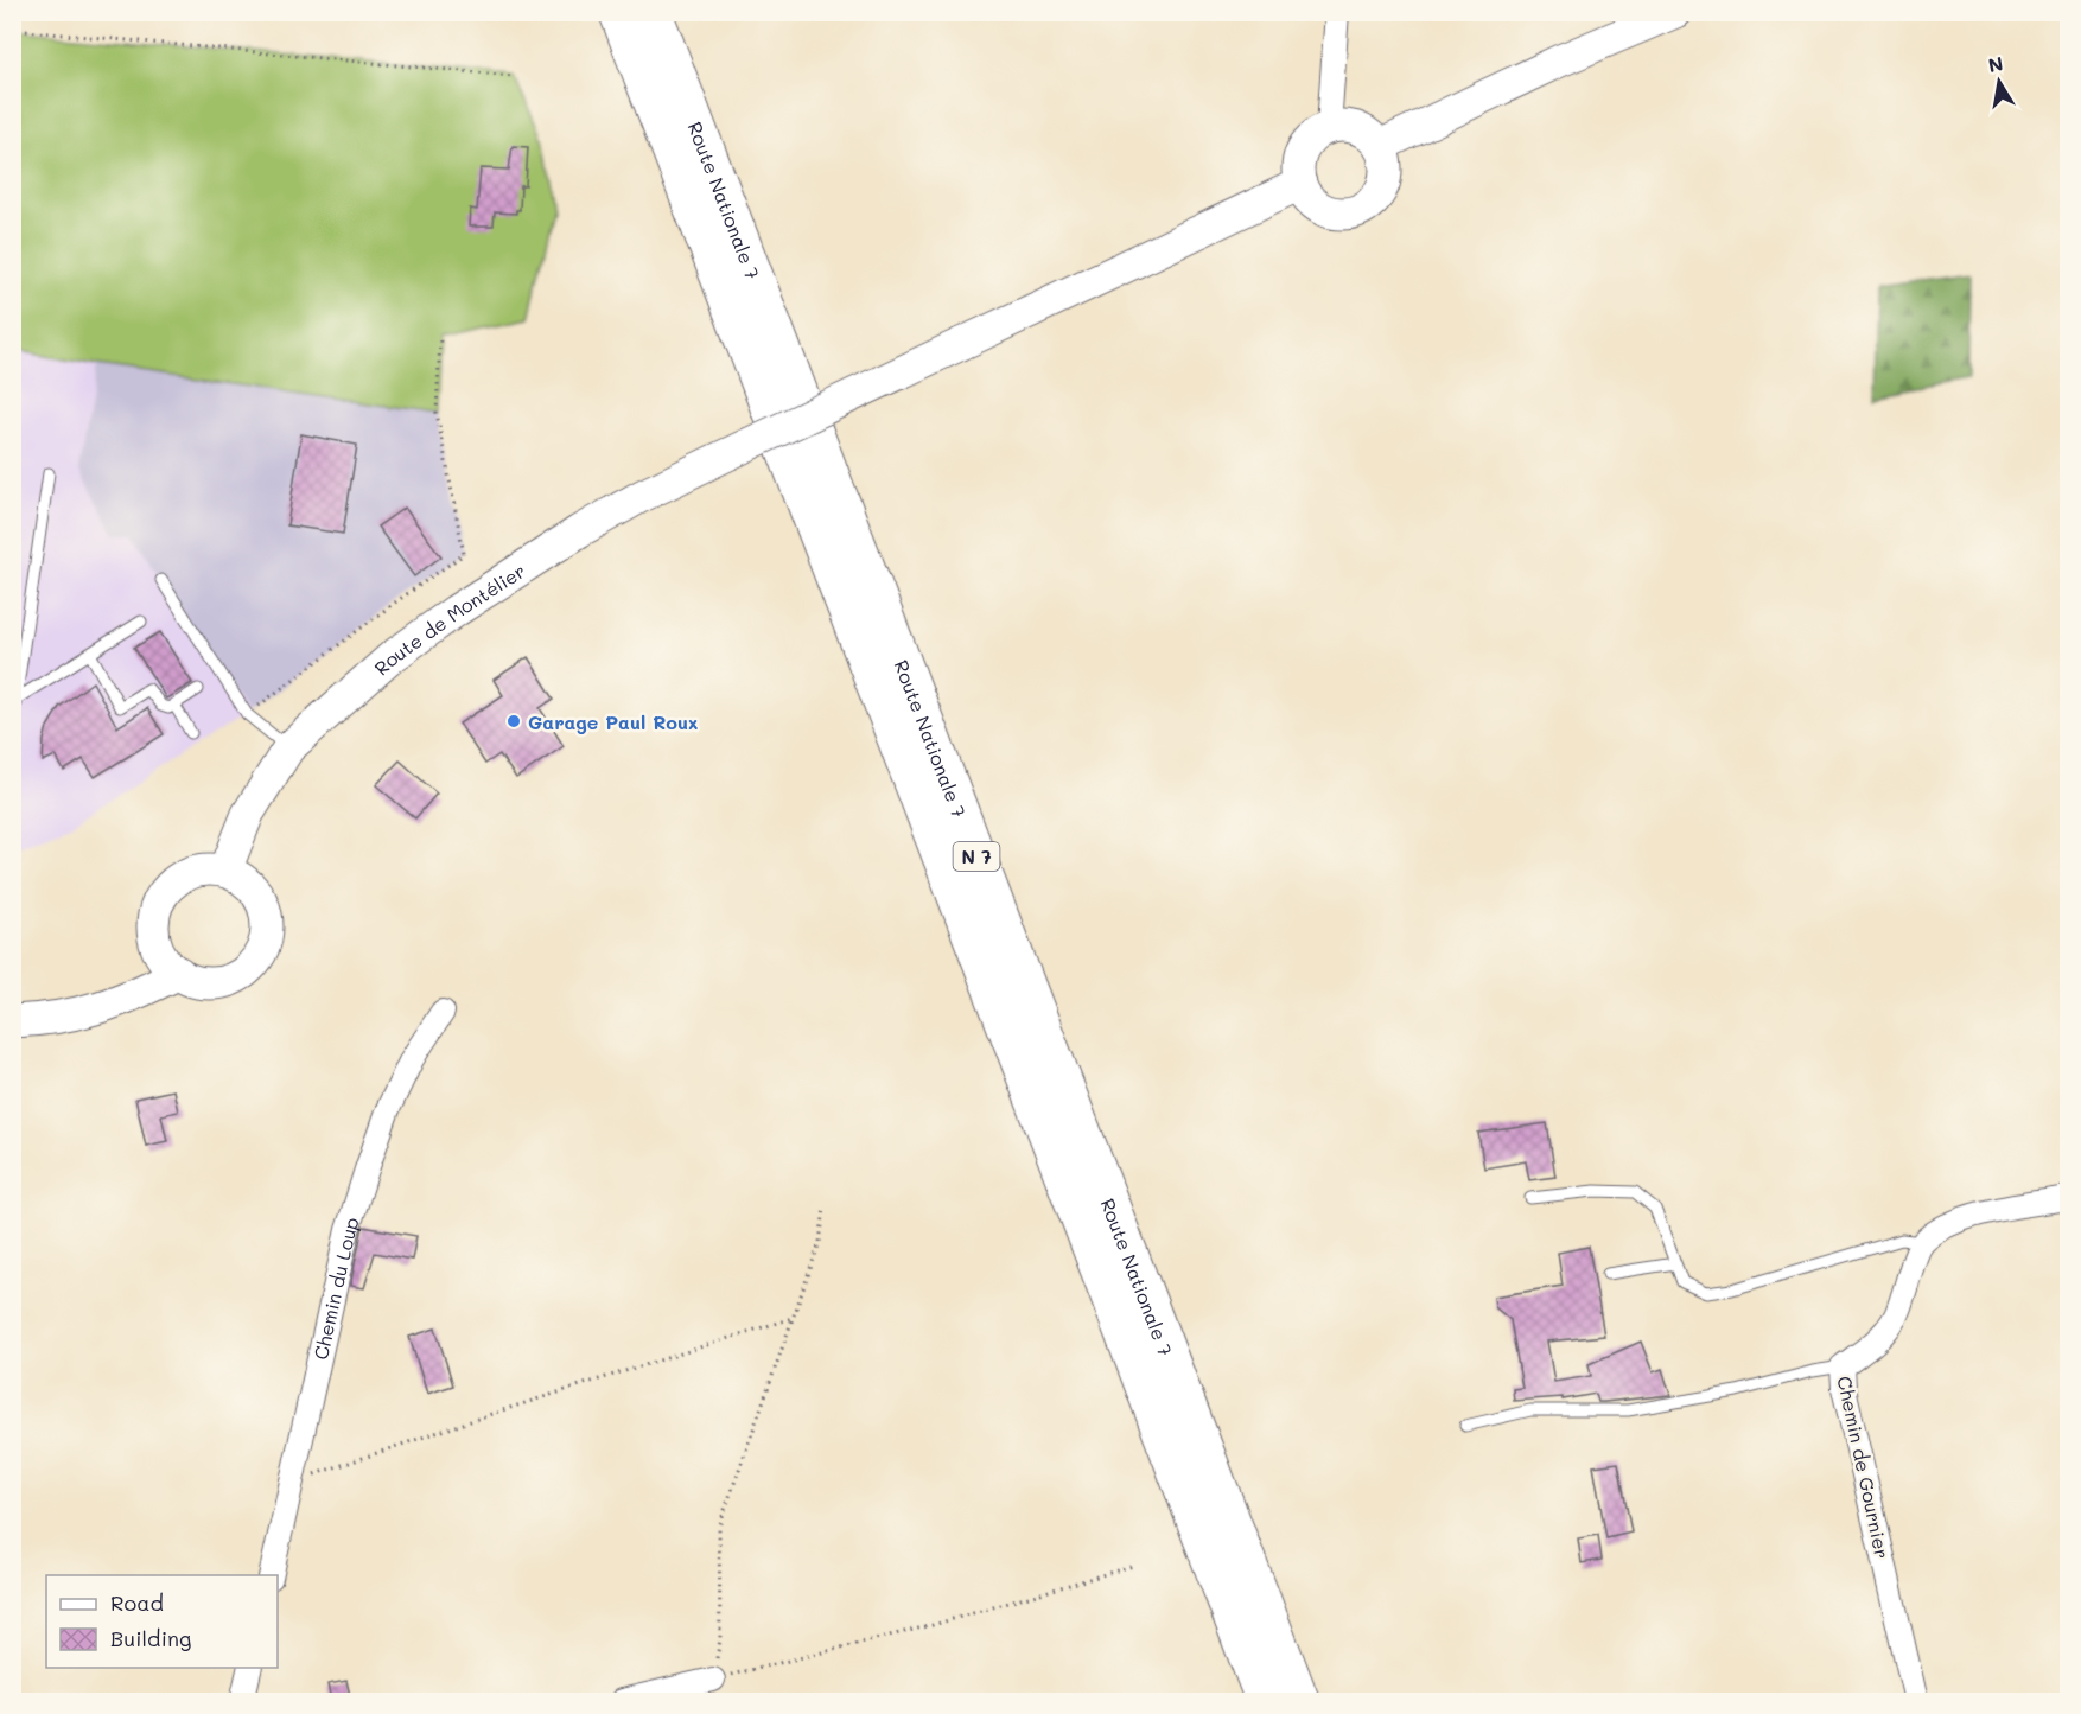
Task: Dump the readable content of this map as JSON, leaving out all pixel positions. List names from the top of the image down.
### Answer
{
  "streets": {
    "highway": ["Route Nationale 7", "N 7"],
    "main road": ["Route de Montélier"],
    "street": ["Chemin du Loup", "Chemin de Gournier"]
  },
  "places": ["Garage Paul Roux"],
  "legend": ["Road", "Building"],
  "north": "top"
}
